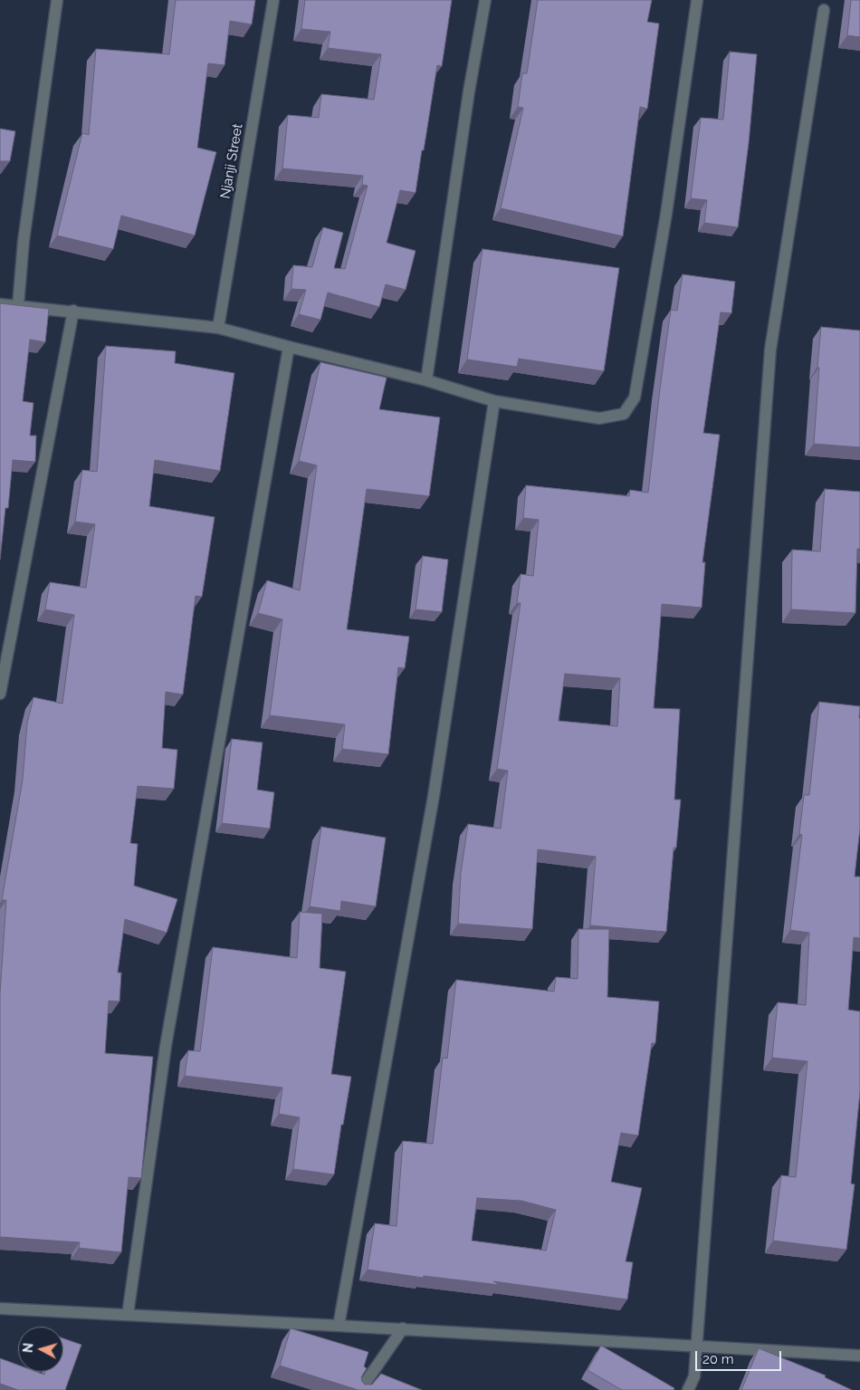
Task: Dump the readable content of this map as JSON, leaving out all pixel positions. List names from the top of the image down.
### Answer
{
  "streets": {
    "street": ["Njanji Street"]
  },
  "scale_bar": "20 m",
  "north": "left"
}
